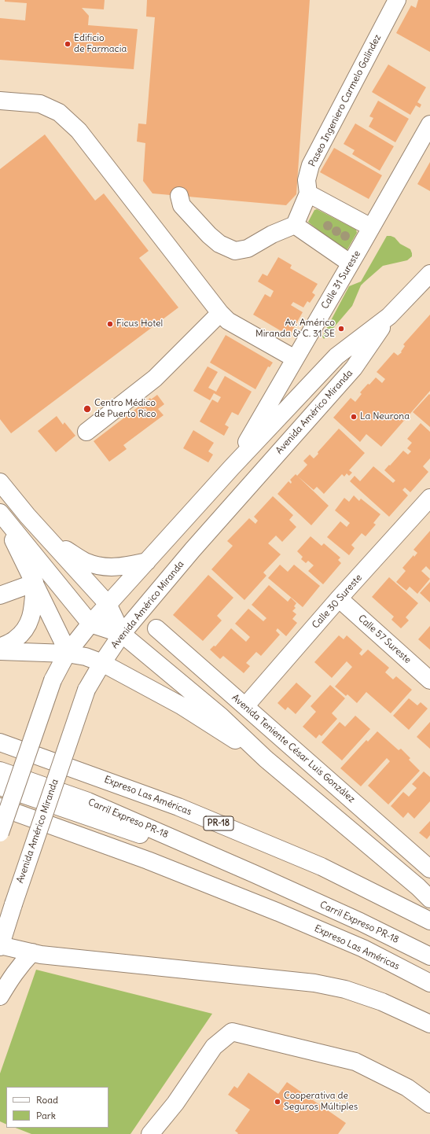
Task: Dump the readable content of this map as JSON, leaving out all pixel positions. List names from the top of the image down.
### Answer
{
  "streets": {
    "main road": [
      "Paseo Ingeniero Carmelo Galíndez",
      "Calle 31 Sureste",
      "Avenida Américo Miranda",
      "Calle 30 Sureste",
      "Calle 57 Sureste",
      "Avenida Teniente César Luis González",
      "Expreso Las Américas",
      "Carril Expreso PR-18",
      "PR-18"
    ]
  },
  "crossings": [
    ["Calle 31 Sureste", "Avenida Américo Miranda"],
    ["Calle 30 Sureste", "Calle 57 Sureste"],
    ["Calle 30 Sureste", "Avenida Teniente César Luis González"]
  ],
  "places": [
    "Edificio de Farmacia",
    "Ficus Hotel",
    "Av. Américo Miranda & C. 31 SE",
    "Centro Médico de Puerto Rico",
    "La Neurona",
    "Cooperativa de Seguros Múltiples"
  ],
  "legend": ["Road", "Park"]
}
